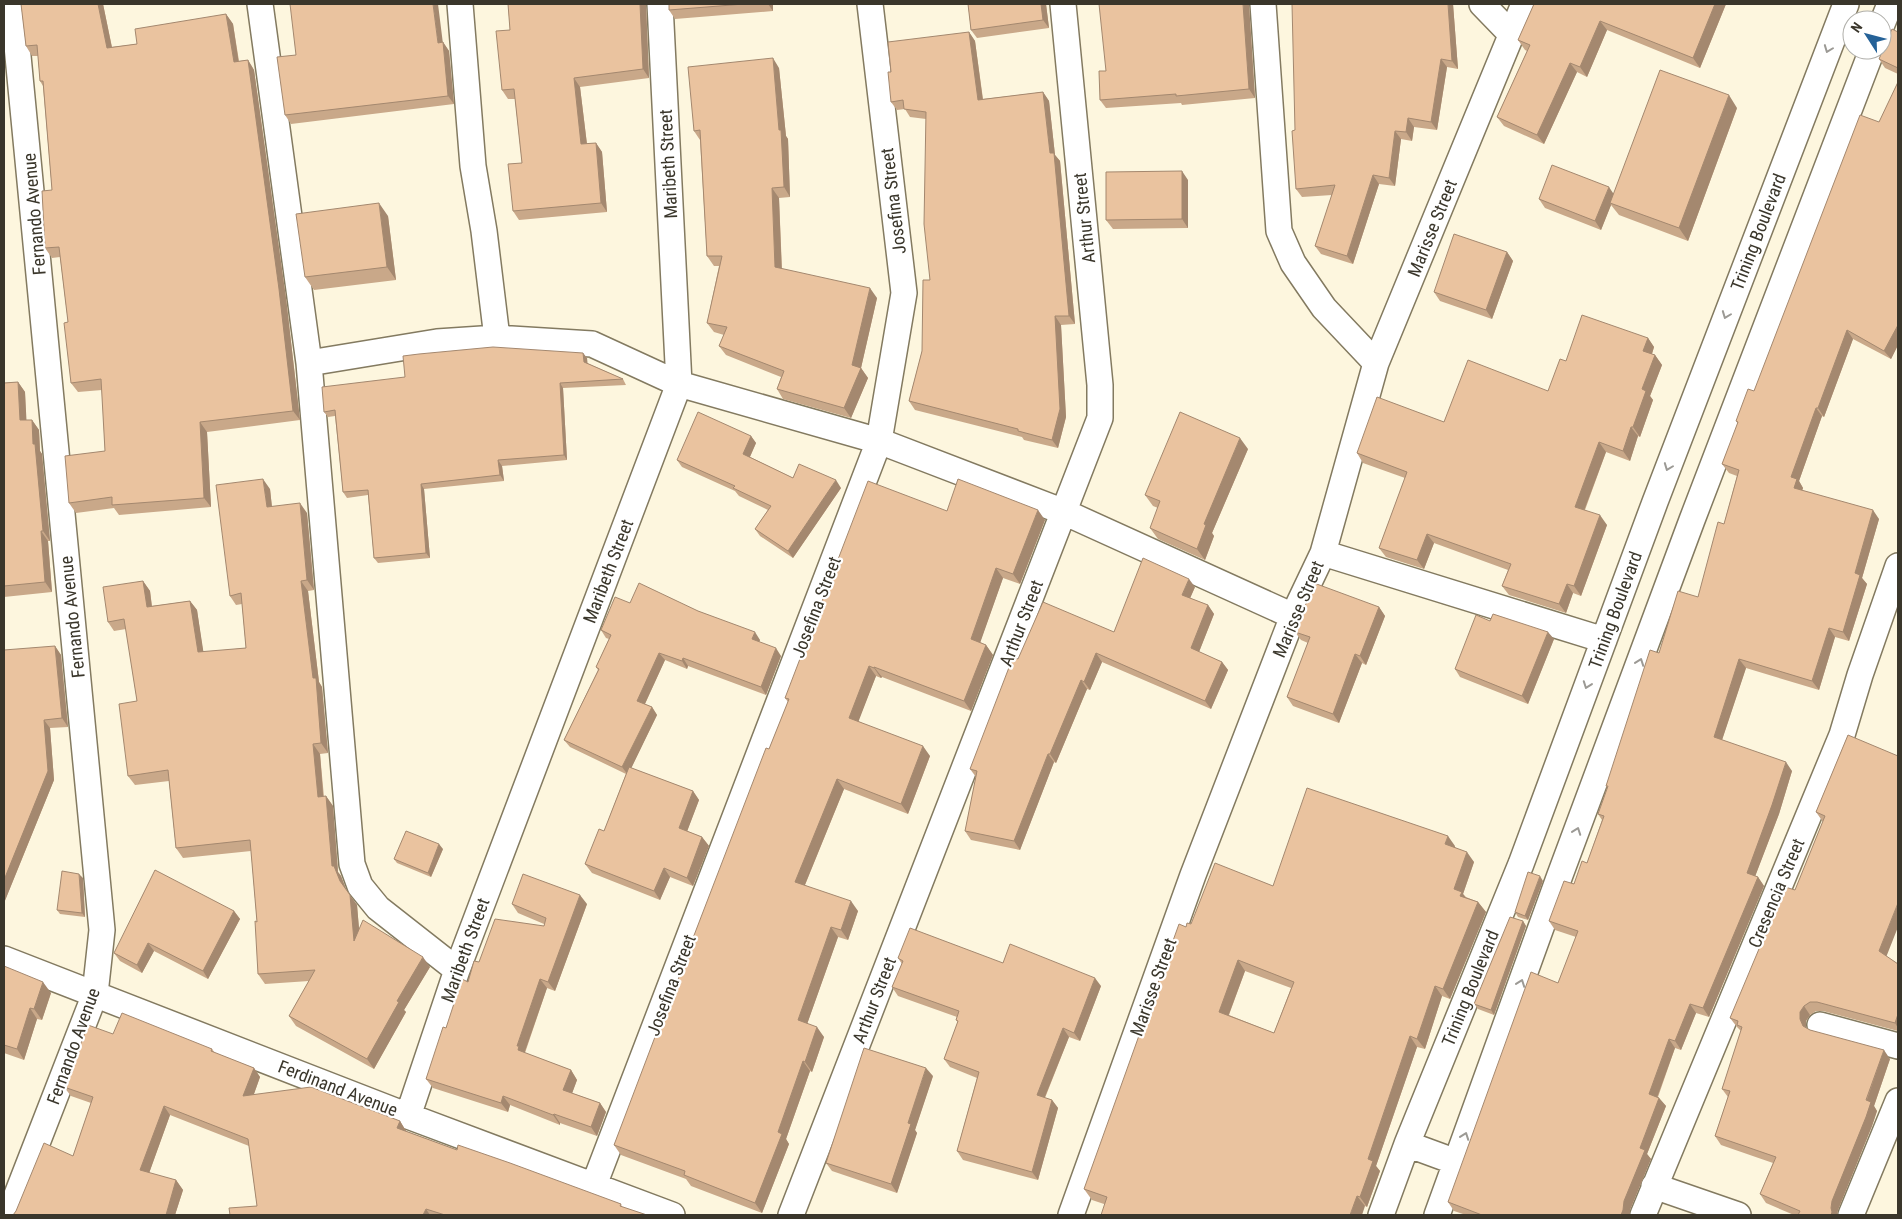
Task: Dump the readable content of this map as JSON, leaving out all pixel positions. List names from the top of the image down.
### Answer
{
  "streets": {
    "street": [
      "Maribeth Street",
      "Josefina Street",
      "Fernando Avenue",
      "Arthur Street",
      "Marisse Street",
      "Trining Boulevard",
      "Cresencia Street",
      "Ferdinand Avenue"
    ]
  },
  "crossings": [
    ["Maribeth Street", "Ferdinand Avenue"],
    ["Josefina Street", "Ferdinand Avenue"],
    ["Fernando Avenue", "Ferdinand Avenue"]
  ],
  "north": "top left"
}
